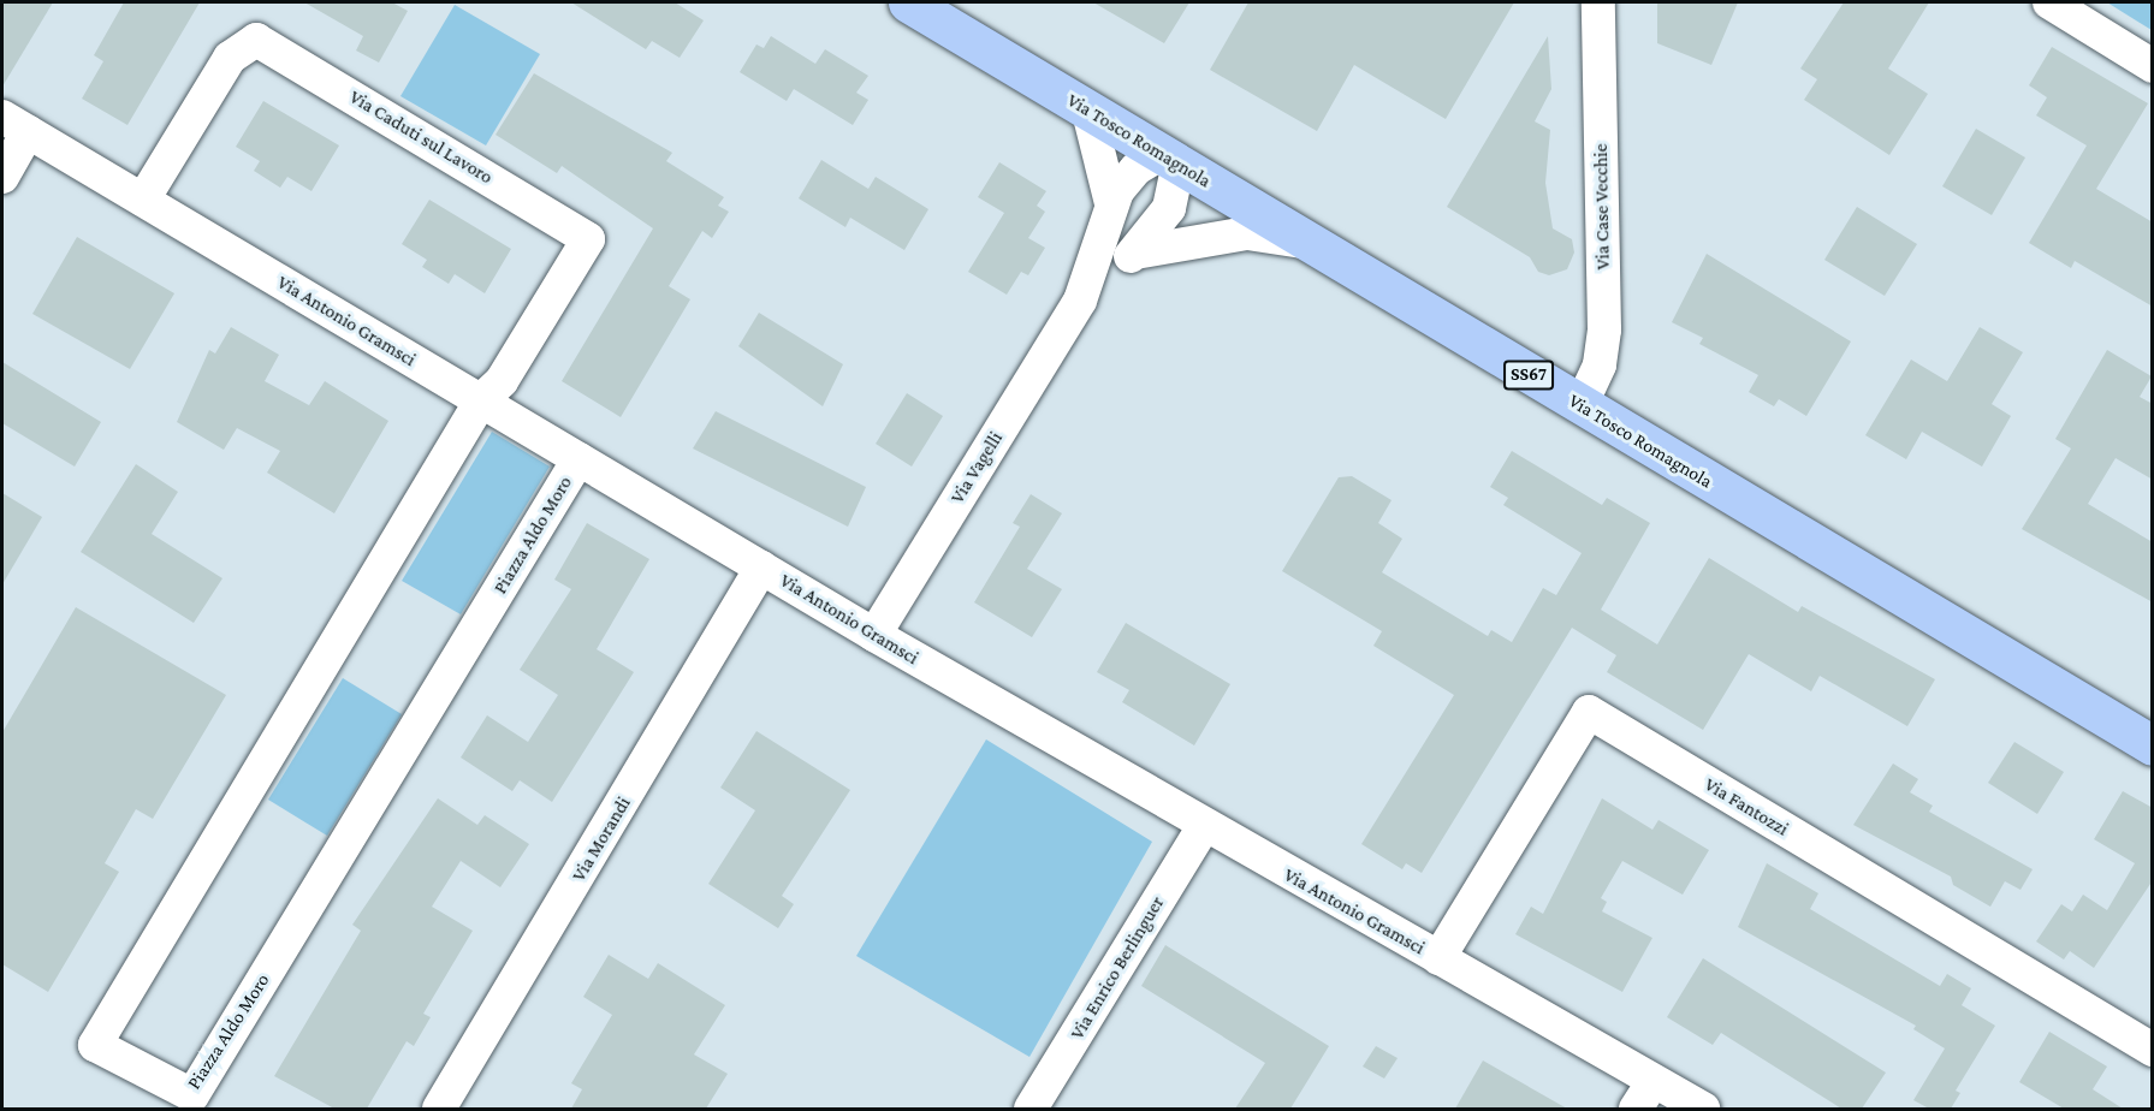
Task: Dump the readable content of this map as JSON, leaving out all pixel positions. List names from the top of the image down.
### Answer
{
  "streets": {
    "main road": ["Via Tosco Romagnola", "SS67"],
    "street": [
      "Via Caduti sul Lavoro",
      "Via Case Vecchie",
      "Via Antonio Gramsci",
      "Via Vagelli",
      "Piazza Aldo Moro",
      "Via Fantozzi",
      "Via Morandi",
      "Via Enrico Berlinguer"
    ]
  },
  "crossings": [
    ["Via Caduti sul Lavoro", "Via Antonio Gramsci"],
    ["Via Caduti sul Lavoro", "Piazza Aldo Moro"],
    ["Via Tosco Romagnola", "Via Case Vecchie"],
    ["Via Tosco Romagnola", "Via Vagelli"],
    ["Via Antonio Gramsci", "Via Vagelli"],
    ["Via Antonio Gramsci", "Piazza Aldo Moro"],
    ["Via Antonio Gramsci", "Via Fantozzi"],
    ["Via Antonio Gramsci", "Via Morandi"],
    ["Via Antonio Gramsci", "Via Enrico Berlinguer"]
  ]
}
